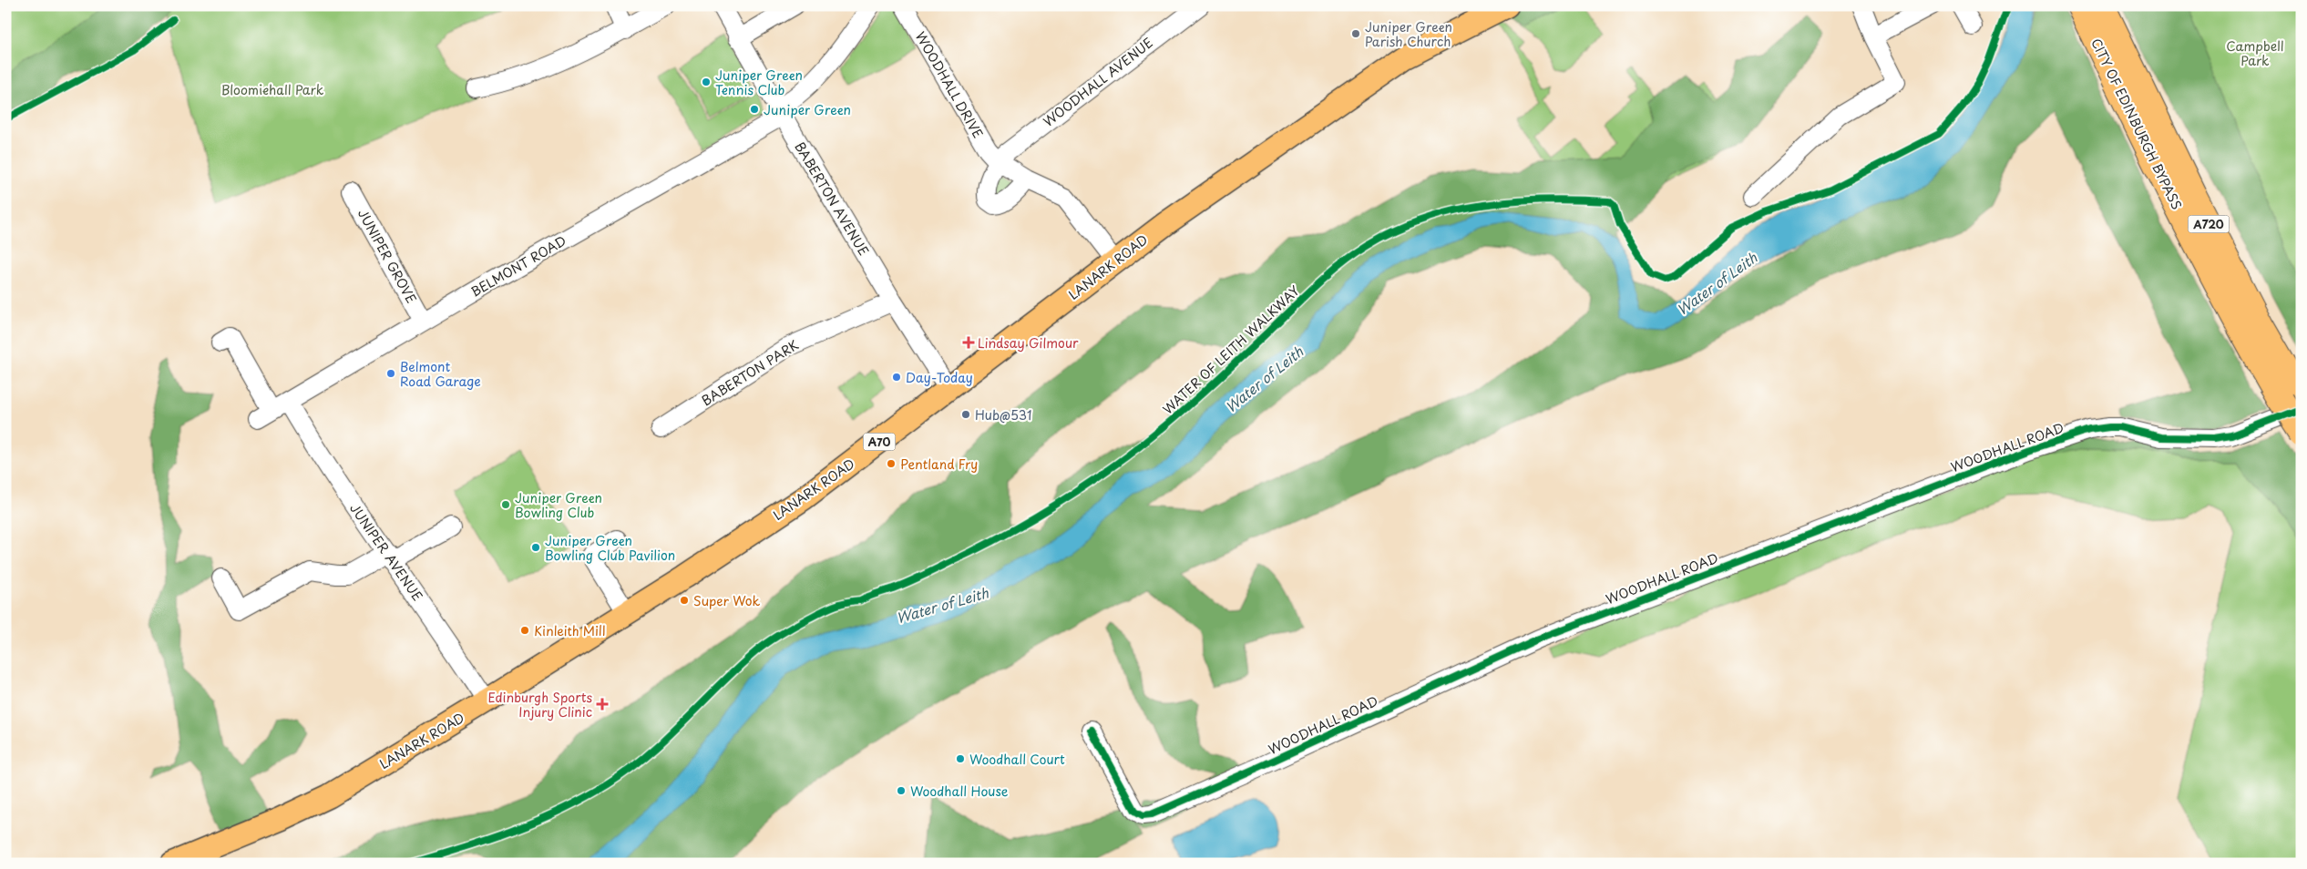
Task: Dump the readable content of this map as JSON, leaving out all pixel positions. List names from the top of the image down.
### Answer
{
  "streets": {
    "highway": ["CITY OF EDINBURGH BYPASS", "A720"],
    "main road": ["LANARK ROAD", "A70"],
    "street": [
      "WOODHALL AVENUE",
      "WOODHALL DRIVE",
      "BABERTON AVENUE",
      "JUNIPER GROVE",
      "BELMONT ROAD",
      "BABERTON PARK",
      "WOODHALL ROAD",
      "JUNIPER AVENUE"
    ],
    "cycle path": ["WATER OF LEITH WALKWAY"]
  },
  "crossings": [
    ["WOODHALL AVENUE", "WOODHALL DRIVE"],
    ["WOODHALL DRIVE", "LANARK ROAD"],
    ["CITY OF EDINBURGH BYPASS", "WOODHALL ROAD"],
    ["BABERTON AVENUE", "BELMONT ROAD"],
    ["BABERTON AVENUE", "LANARK ROAD"],
    ["BABERTON AVENUE", "BABERTON PARK"],
    ["JUNIPER GROVE", "BELMONT ROAD"],
    ["BELMONT ROAD", "JUNIPER AVENUE"],
    ["LANARK ROAD", "JUNIPER AVENUE"]
  ],
  "water": ["Water of Leith"],
  "parks": ["Campbell Park", "Bloomiehall Park"],
  "places": {
    "other": [
      "Juniper Green Parish Church",
      "Juniper Green Tennis Club",
      "Juniper Green",
      "Belmont Road Garage",
      "Day-Today",
      "Hub@531",
      "Pentland Fry",
      "Juniper Green Bowling Club",
      "Juniper Green Bowling Club Pavilion",
      "Super Wok",
      "Kinleith Mill",
      "Woodhall Court",
      "Woodhall House"
    ],
    "health": ["Lindsay Gilmour", "Edinburgh Sports Injury Clinic"]
  }
}
